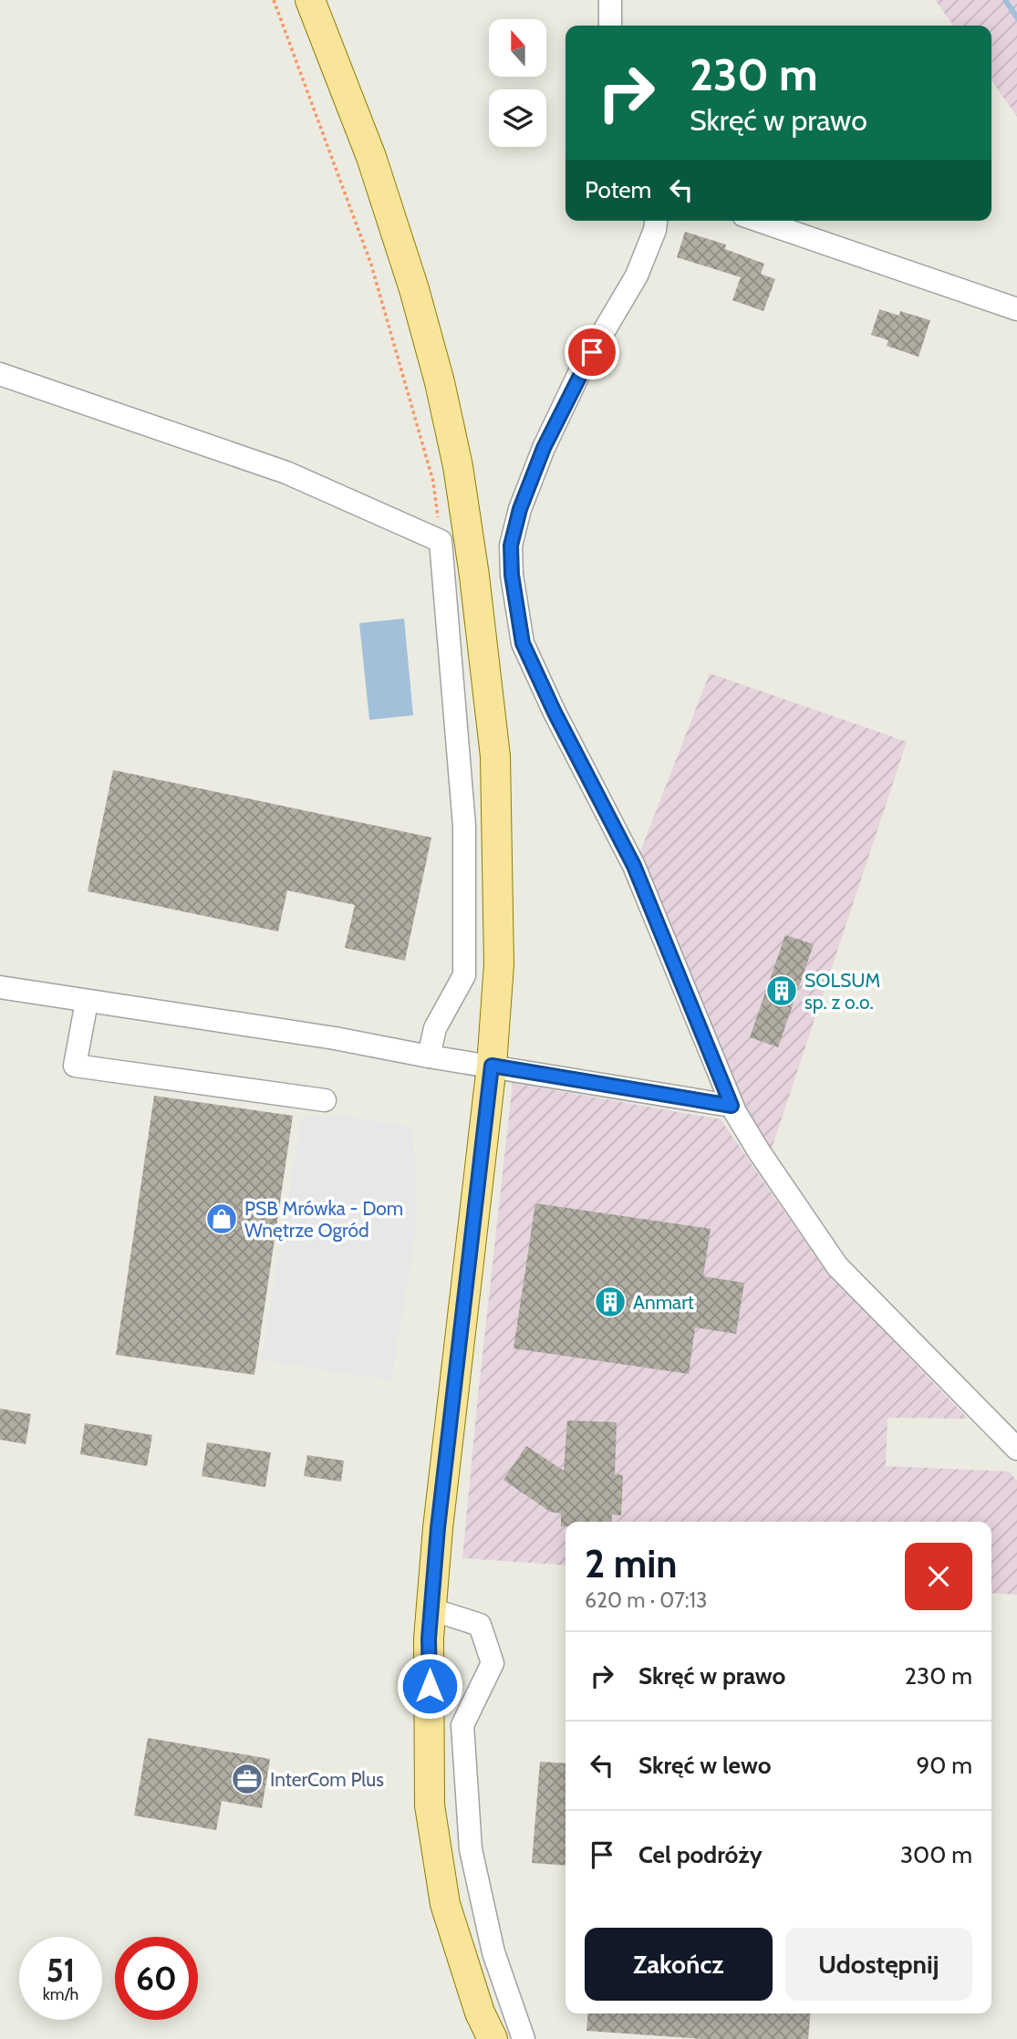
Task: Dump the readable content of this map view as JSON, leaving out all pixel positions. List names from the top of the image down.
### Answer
{
  "places": {
    "building": ["SOLSUM sp. z o.o.", "Anmart"],
    "shop": ["PSB Mrówka - Dom Wnętrze Ogród"],
    "office": ["InterCom Plus"]
  },
  "north": "top",
  "page": {
    "turn": ["230 m", "Skręć w prawo"],
    "then": "Potem",
    "heading": ["2 min", "620 m · 07:13"],
    "list": [
      {
        "name": "Skręć w prawo",
        "value": "230 m"
      },
      {
        "name": "Skręć w lewo",
        "value": "90 m"
      },
      {
        "name": "Cel podróży",
        "value": "300 m"
      }
    ],
    "buttons": ["Zakończ", "Udostępnij"],
    "speed": "51 km/h",
    "limit": "60"
  }
}
